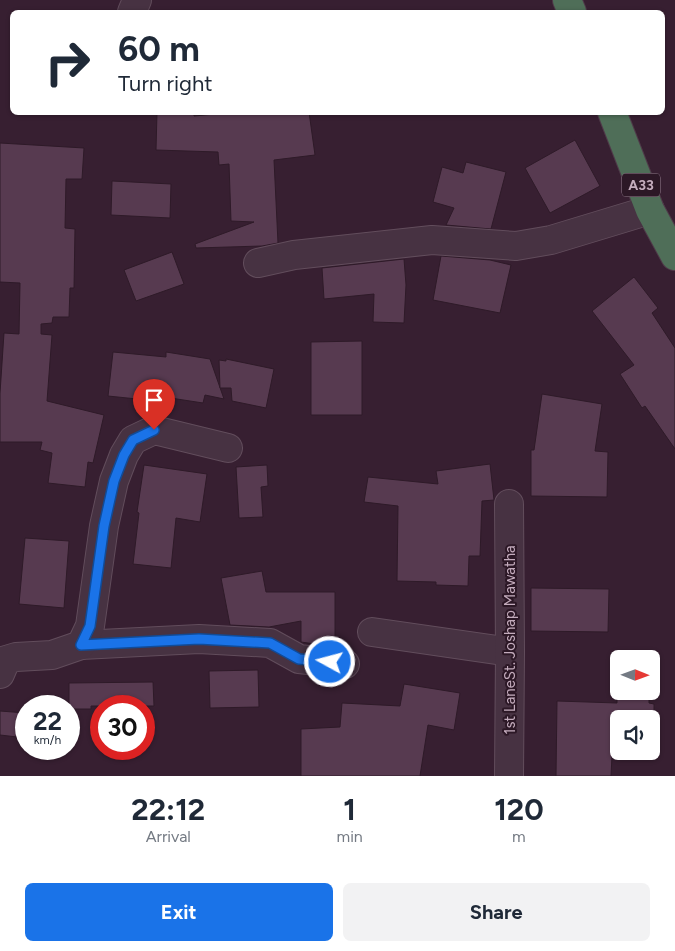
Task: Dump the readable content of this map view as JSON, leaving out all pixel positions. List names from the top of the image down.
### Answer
{
  "streets": {
    "highway": ["A33"],
    "street": ["1st LaneSt. Joshap Mawatha"]
  },
  "north": "right",
  "page": {
    "turn": ["60 m", "Turn right"],
    "speed": "22 km/h",
    "limit": "30",
    "eta": [
      "22:12",
      "Arrival",
      "1",
      "min",
      "120",
      "m"
    ],
    "buttons": ["Exit", "Share"]
  }
}
